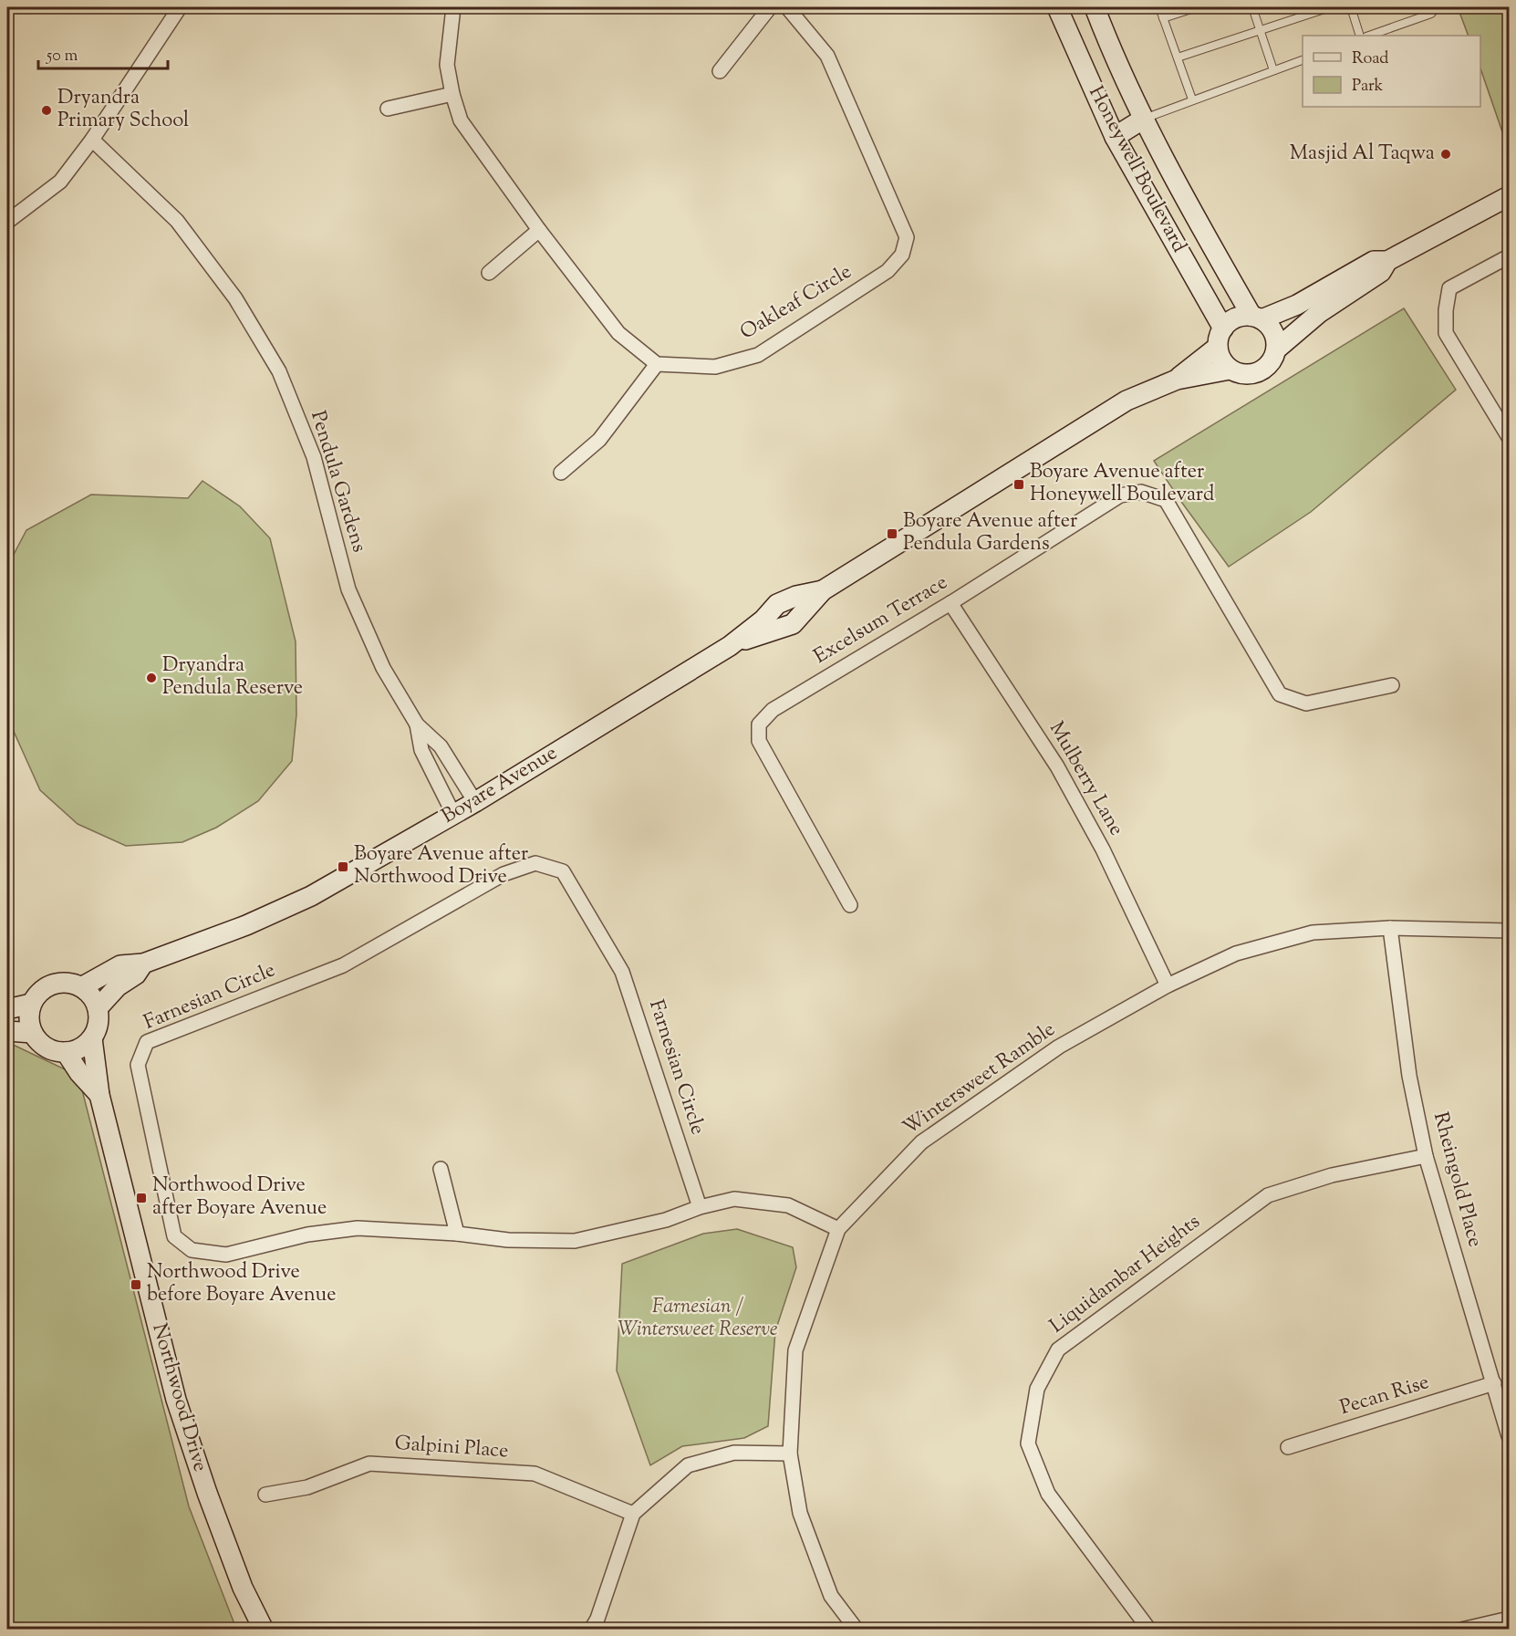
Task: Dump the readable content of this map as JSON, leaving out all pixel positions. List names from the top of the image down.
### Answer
{
  "streets": {
    "street": [
      "Honeywell Boulevard",
      "Oakleaf Circle",
      "Pendula Gardens",
      "Excelsum Terrace",
      "Mulberry Lane",
      "Boyare Avenue",
      "Farnesian Circle",
      "Wintersweet Ramble",
      "Rheingold Place",
      "Liquidambar Heights",
      "Pecan Rise",
      "Northwood Drive",
      "Galpini Place"
    ]
  },
  "crossings": [
    ["Honeywell Boulevard", "Boyare Avenue"],
    ["Pendula Gardens", "Boyare Avenue"],
    ["Excelsum Terrace", "Mulberry Lane"],
    ["Mulberry Lane", "Wintersweet Ramble"],
    ["Boyare Avenue", "Northwood Drive"],
    ["Farnesian Circle", "Wintersweet Ramble"],
    ["Wintersweet Ramble", "Rheingold Place"],
    ["Rheingold Place", "Liquidambar Heights"],
    ["Rheingold Place", "Pecan Rise"]
  ],
  "parks": ["Farnesian / Wintersweet Reserve"],
  "places": {
    "other": ["Dryandra Primary School", "Masjid Al Taqwa", "Dryandra Pendula Reserve"],
    "transit": [
      "Boyare Avenue after Honeywell Boulevard",
      "Boyare Avenue after Pendula Gardens",
      "Boyare Avenue after Northwood Drive",
      "Northwood Drive after Boyare Avenue",
      "Northwood Drive before Boyare Avenue"
    ]
  },
  "legend": ["Road", "Park"],
  "scale_bar": "50 m"
}
